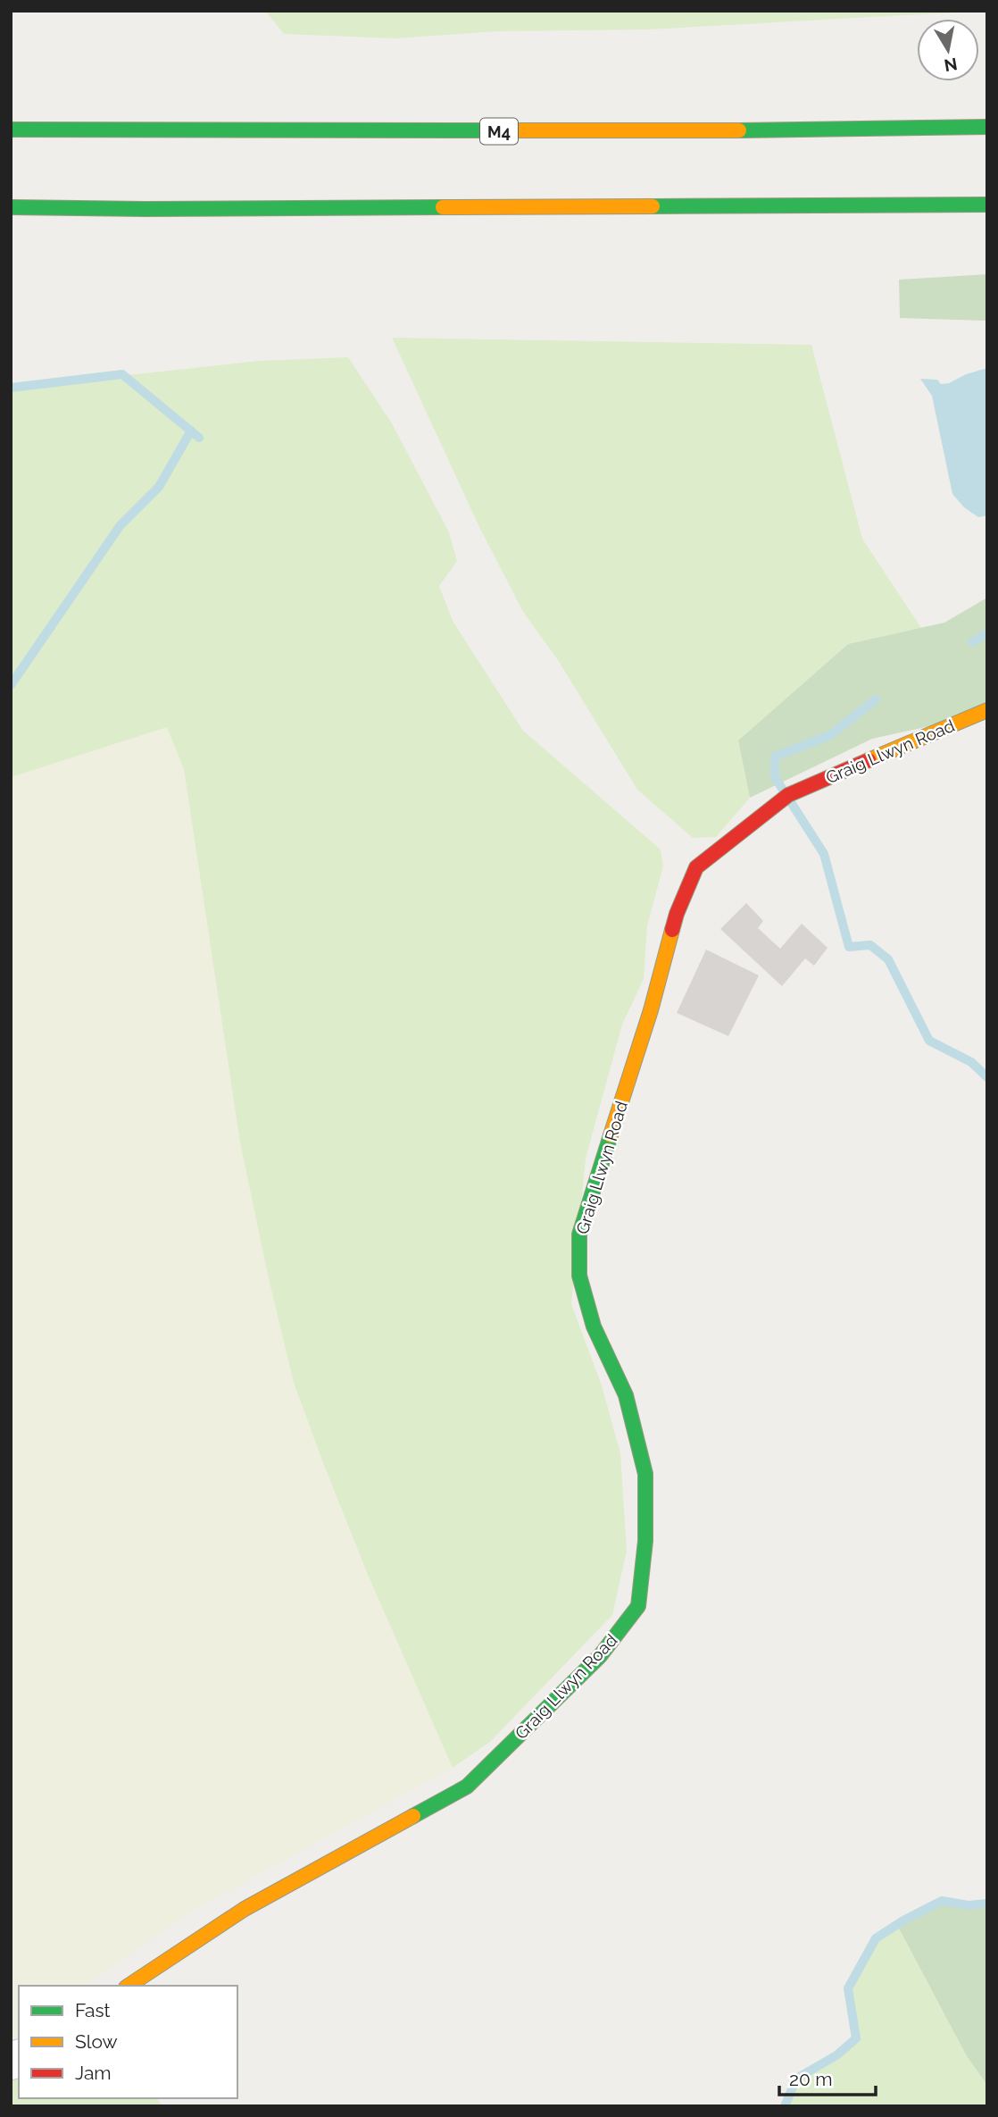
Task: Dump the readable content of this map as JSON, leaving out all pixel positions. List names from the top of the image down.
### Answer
{
  "streets": {
    "main road": ["M4", "Graig Llwyn Road"]
  },
  "legend": ["Fast", "Slow", "Jam"],
  "scale_bar": "20 m",
  "north": "bottom"
}
